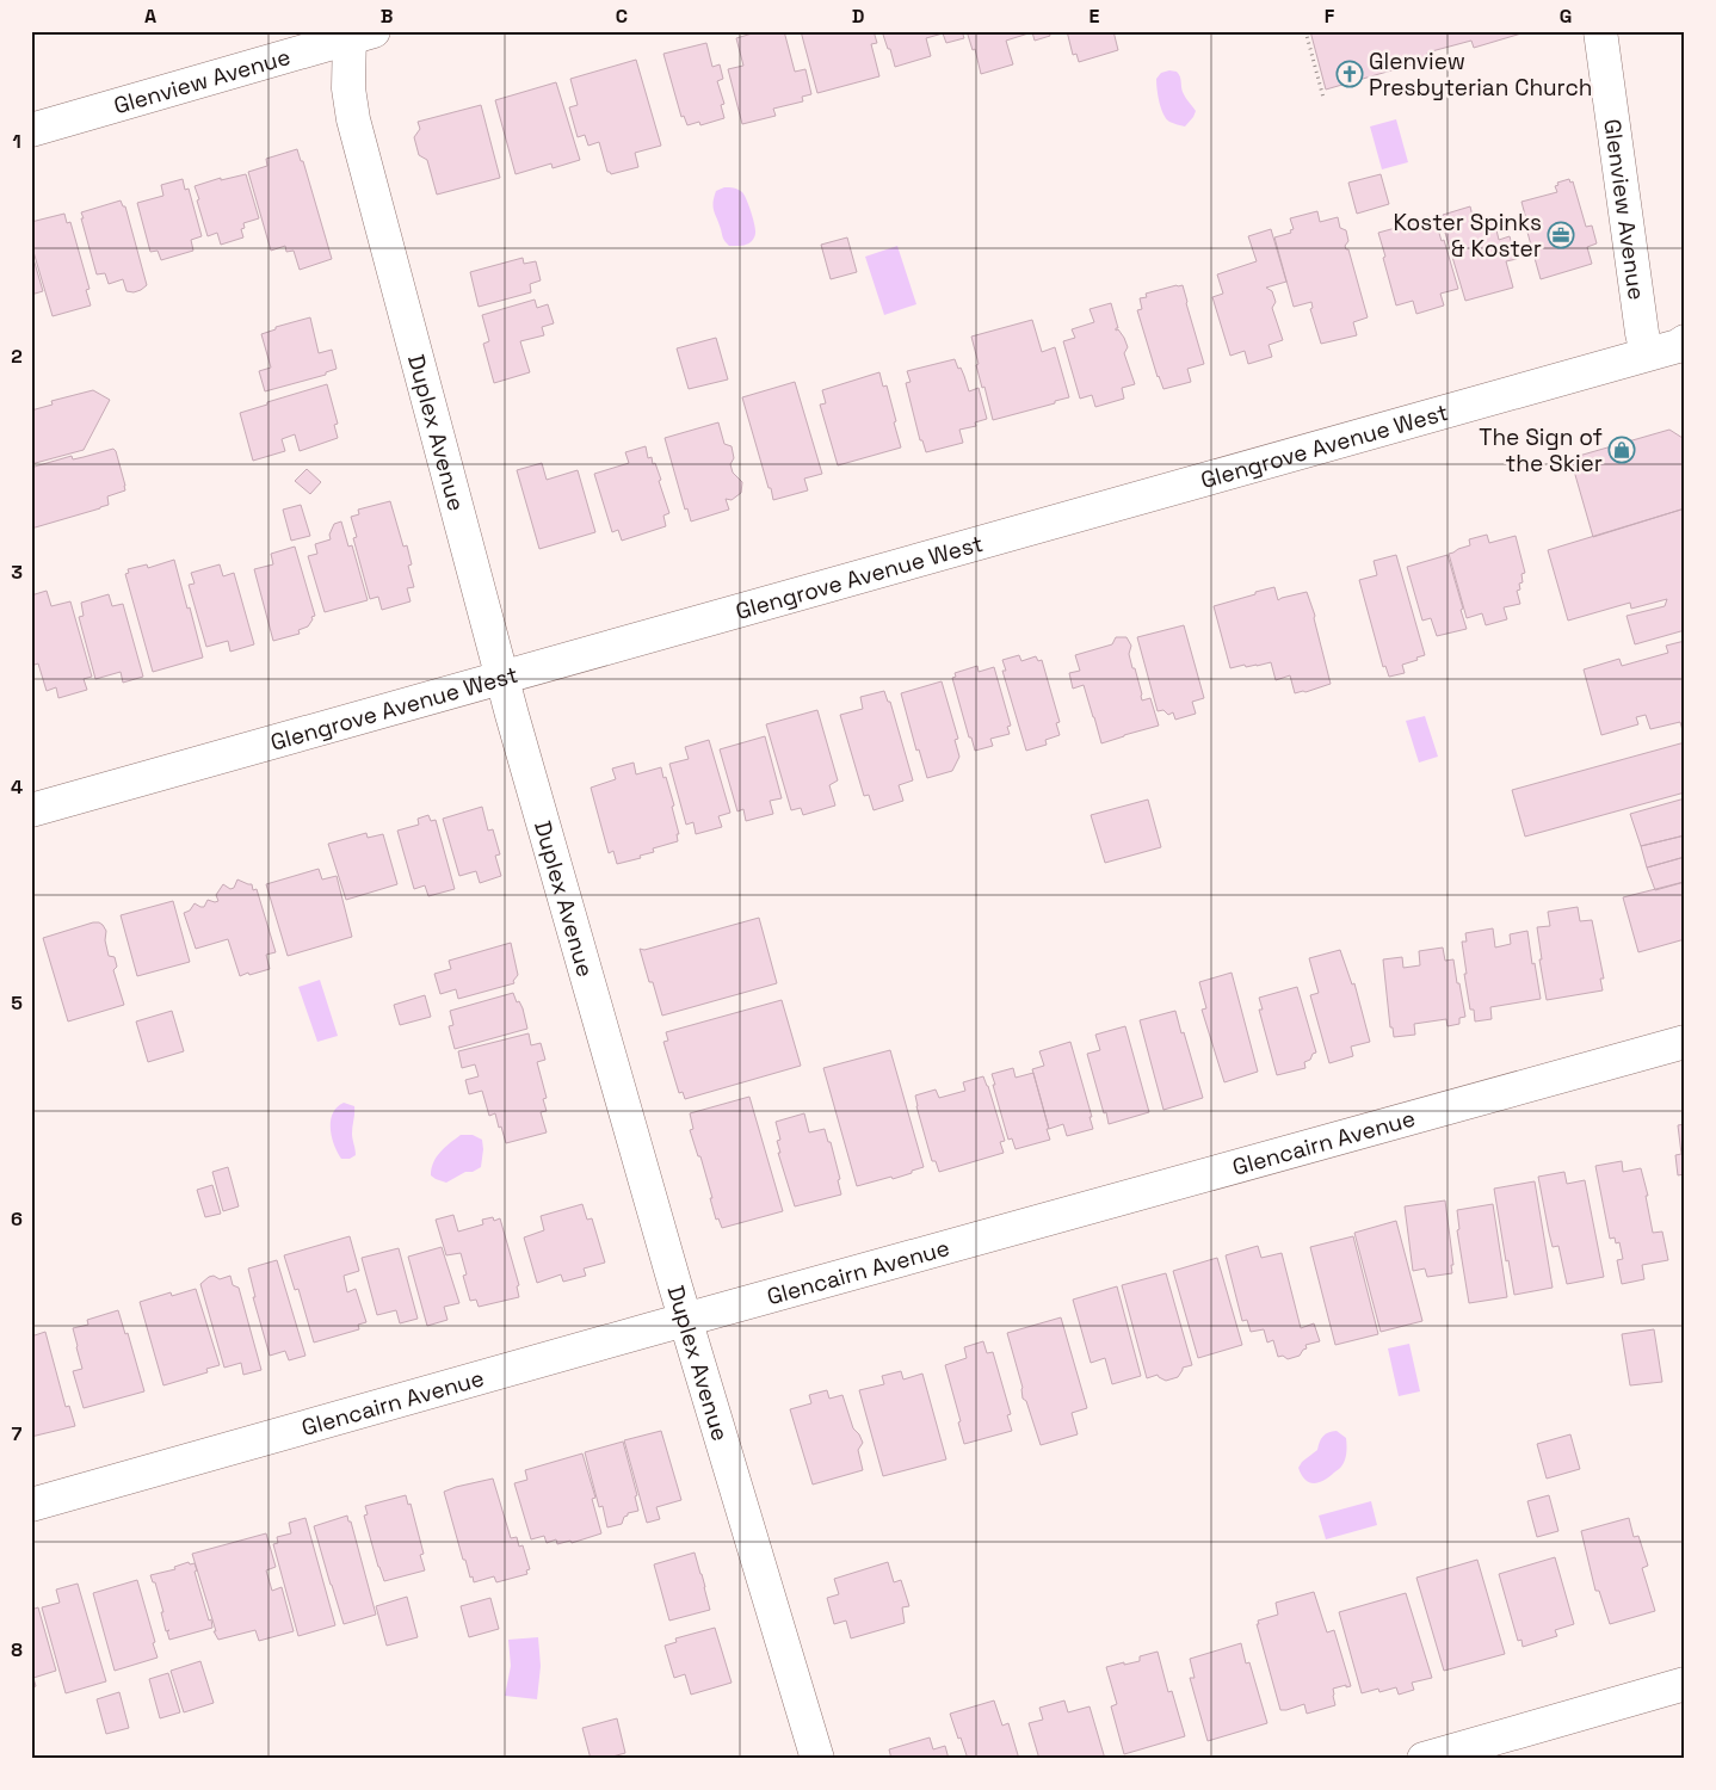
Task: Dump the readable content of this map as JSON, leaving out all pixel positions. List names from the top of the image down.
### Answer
{
  "streets": {
    "street": [
      "Glenview Avenue",
      "Duplex Avenue",
      "Glengrove Avenue West",
      "Glencairn Avenue"
    ]
  },
  "crossings": [
    ["Glenview Avenue", "Duplex Avenue"],
    ["Glenview Avenue", "Glengrove Avenue West"],
    ["Duplex Avenue", "Glengrove Avenue West"],
    ["Duplex Avenue", "Glencairn Avenue"]
  ],
  "places": {
    "church": ["Glenview Presbyterian Church"],
    "office": ["Koster Spinks & Koster"],
    "shop": ["The Sign of the Skier"]
  },
  "grid": {
    "columns": [
      "A",
      "B",
      "C",
      "D",
      "E",
      "F",
      "G"
    ],
    "rows": [
      "1",
      "2",
      "3",
      "4",
      "5",
      "6",
      "7",
      "8"
    ]
  }
}
